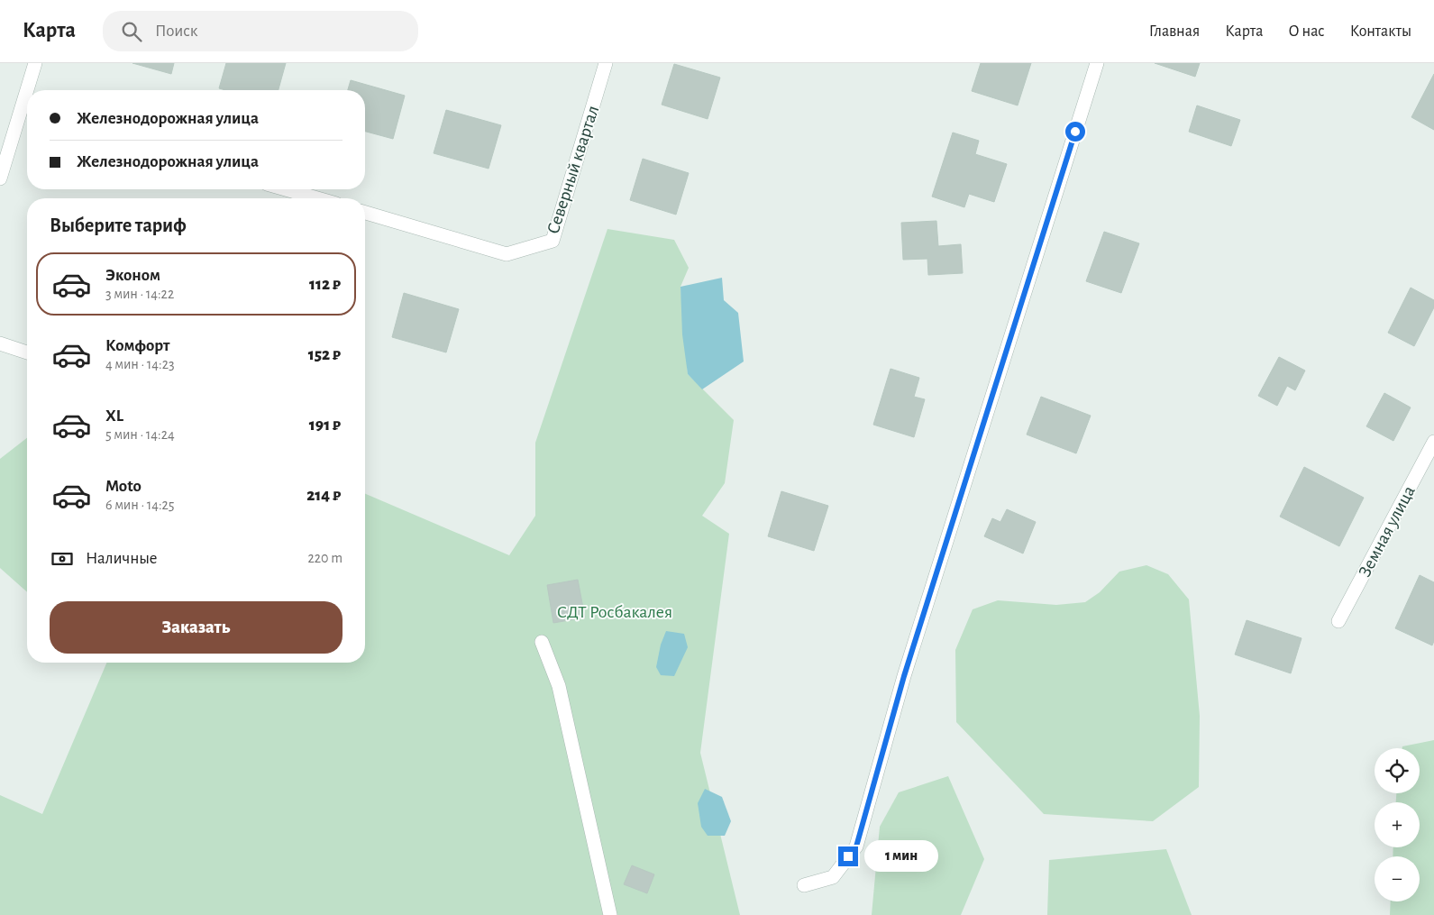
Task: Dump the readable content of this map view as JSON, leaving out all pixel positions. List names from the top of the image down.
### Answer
{
  "streets": {
    "street": ["Северный квартал", "Земная улица"]
  },
  "parks": ["СДТ Росбакалея"],
  "page": {
    "header": "Карта",
    "search": "Поиск",
    "nav": [
      "Главная",
      "Карта",
      "О нас",
      "Контакты"
    ],
    "banner": ["Железнодорожная улица", "Железнодорожная улица"],
    "heading": "Выберите тариф",
    "list": [
      {
        "name": "Эконом",
        "note": "3 мин · 14:22",
        "value": "112 ₽"
      },
      {
        "name": "Комфорт",
        "note": "4 мин · 14:23",
        "value": "152 ₽"
      },
      {
        "name": "XL",
        "note": "5 мин · 14:24",
        "value": "191 ₽"
      },
      {
        "name": "Moto",
        "note": "6 мин · 14:25",
        "value": "214 ₽"
      }
    ],
    "pay": ["Наличные", "220 m"],
    "buttons": "Заказать",
    "map_buttons": ["+", "−"],
    "bubble": "1 мин"
  }
}
